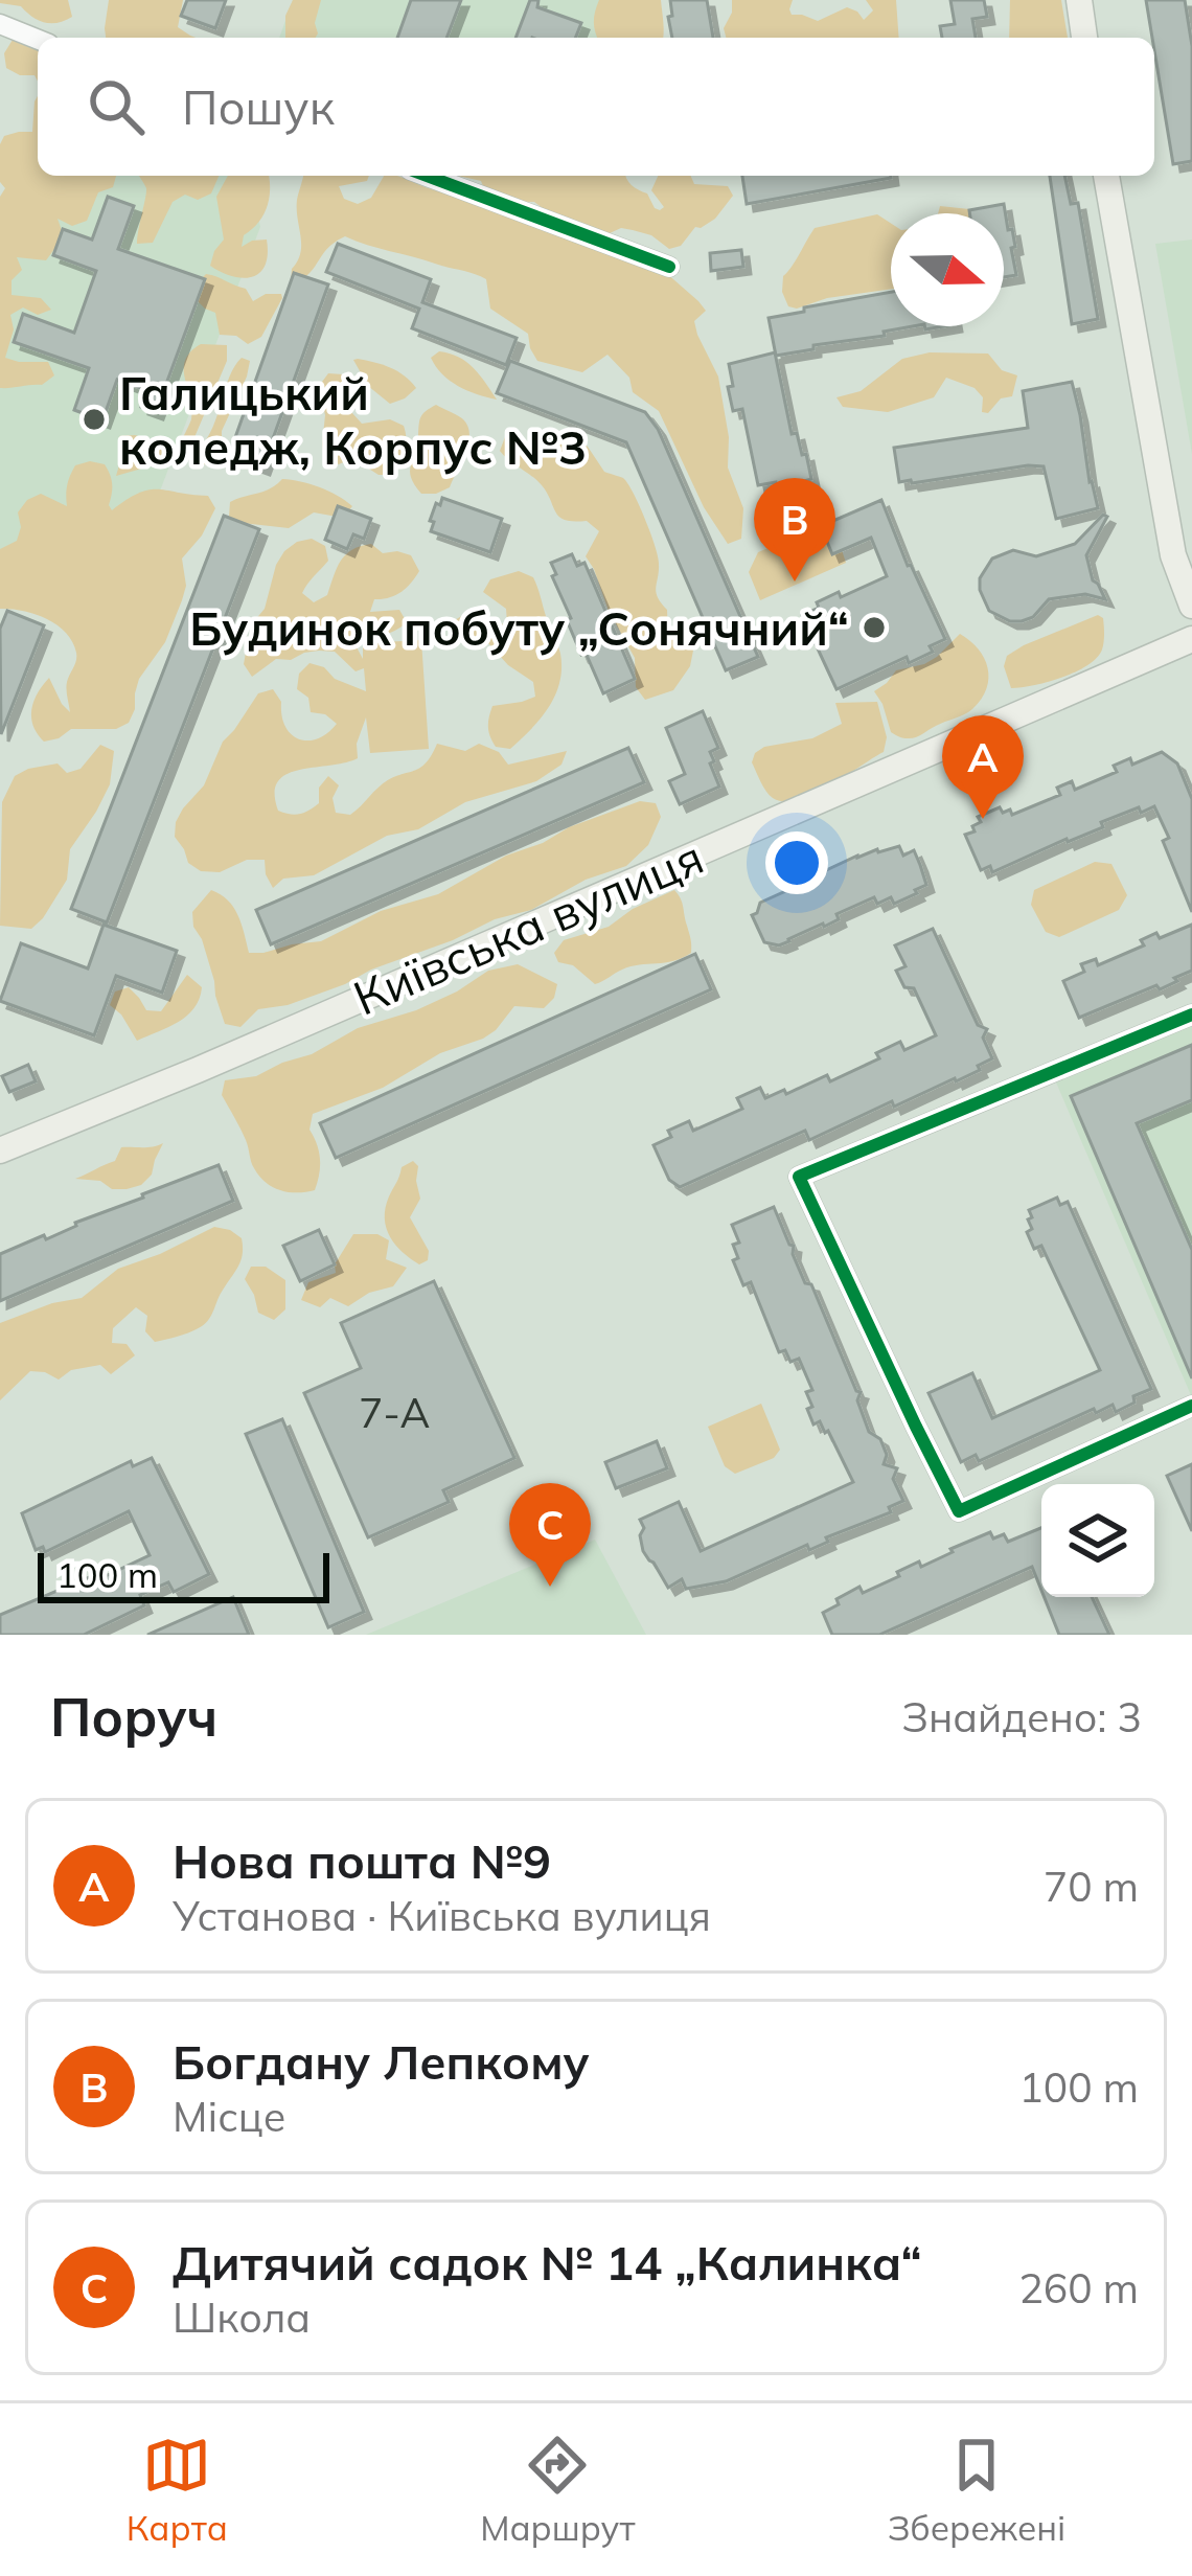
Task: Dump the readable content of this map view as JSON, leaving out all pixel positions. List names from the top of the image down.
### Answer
{
  "streets": {
    "main road": ["Київська вулиця"]
  },
  "places": ["Галицький коледж, Корпус №3", "Будинок побуту „Сонячний“"],
  "house_numbers": ["7-А"],
  "scale_bar": "100 m",
  "north": "right",
  "page": {
    "search": "Пошук",
    "pins": ["B", "A", "C"],
    "scale": "100 m",
    "heading": ["Поруч", "Знайдено: 3"],
    "list": [
      {
        "mark": "A",
        "name": "Нова пошта №9",
        "note": "Установа · Київська вулиця",
        "value": "70 m"
      },
      {
        "mark": "B",
        "name": "Богдану Лепкому",
        "note": "Місце",
        "value": "100 m"
      },
      {
        "mark": "C",
        "name": "Дитячий садок № 14 „Калинка“",
        "note": "Школа",
        "value": "260 m"
      }
    ],
    "nav": ["Карта", "Маршрут", "Збережені"]
  }
}
